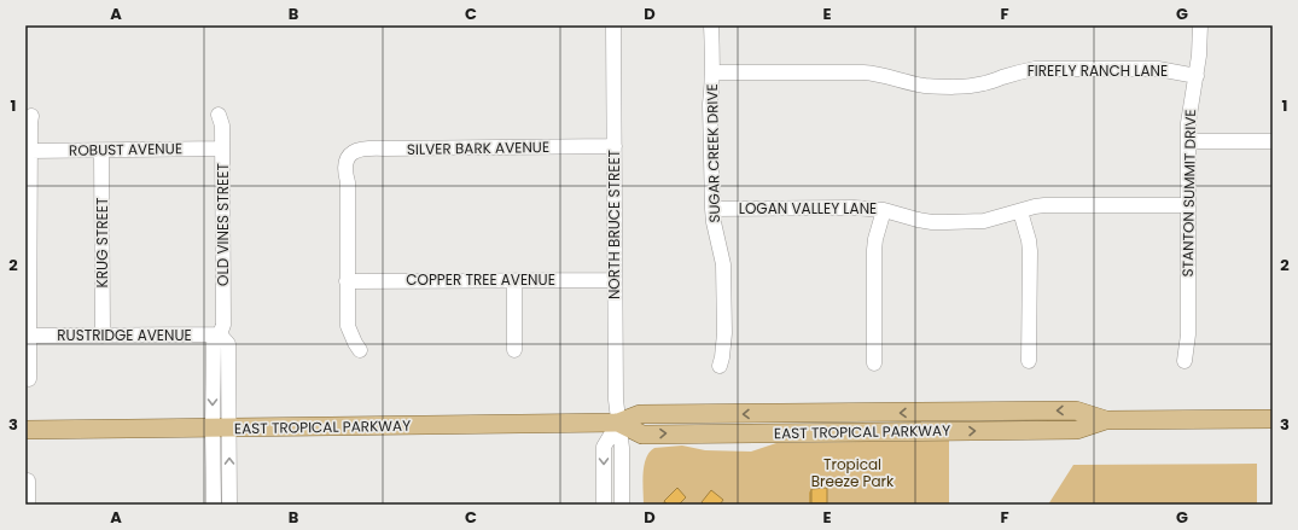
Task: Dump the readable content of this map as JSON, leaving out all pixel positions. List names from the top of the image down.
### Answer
{
  "streets": {
    "main road": ["EAST TROPICAL PARKWAY"],
    "street": [
      "FIREFLY RANCH LANE",
      "SILVER BARK AVENUE",
      "ROBUST AVENUE",
      "SUGAR CREEK DRIVE",
      "STANTON SUMMIT DRIVE",
      "LOGAN VALLEY LANE",
      "OLD VINES STREET",
      "NORTH BRUCE STREET",
      "KRUG STREET",
      "COPPER TREE AVENUE",
      "RUSTRIDGE AVENUE"
    ]
  },
  "crossings": [
    ["FIREFLY RANCH LANE", "SUGAR CREEK DRIVE"],
    ["FIREFLY RANCH LANE", "STANTON SUMMIT DRIVE"],
    ["SILVER BARK AVENUE", "NORTH BRUCE STREET"],
    ["SILVER BARK AVENUE", "COPPER TREE AVENUE"],
    ["ROBUST AVENUE", "OLD VINES STREET"],
    ["ROBUST AVENUE", "KRUG STREET"],
    ["SUGAR CREEK DRIVE", "LOGAN VALLEY LANE"],
    ["STANTON SUMMIT DRIVE", "LOGAN VALLEY LANE"],
    ["OLD VINES STREET", "RUSTRIDGE AVENUE"],
    ["OLD VINES STREET", "EAST TROPICAL PARKWAY"],
    ["NORTH BRUCE STREET", "COPPER TREE AVENUE"],
    ["NORTH BRUCE STREET", "EAST TROPICAL PARKWAY"],
    ["KRUG STREET", "RUSTRIDGE AVENUE"]
  ],
  "parks": ["Tropical Breeze Park"],
  "grid": {
    "columns": [
      "A",
      "B",
      "C",
      "D",
      "E",
      "F",
      "G"
    ],
    "rows": ["1", "2", "3"]
  }
}
